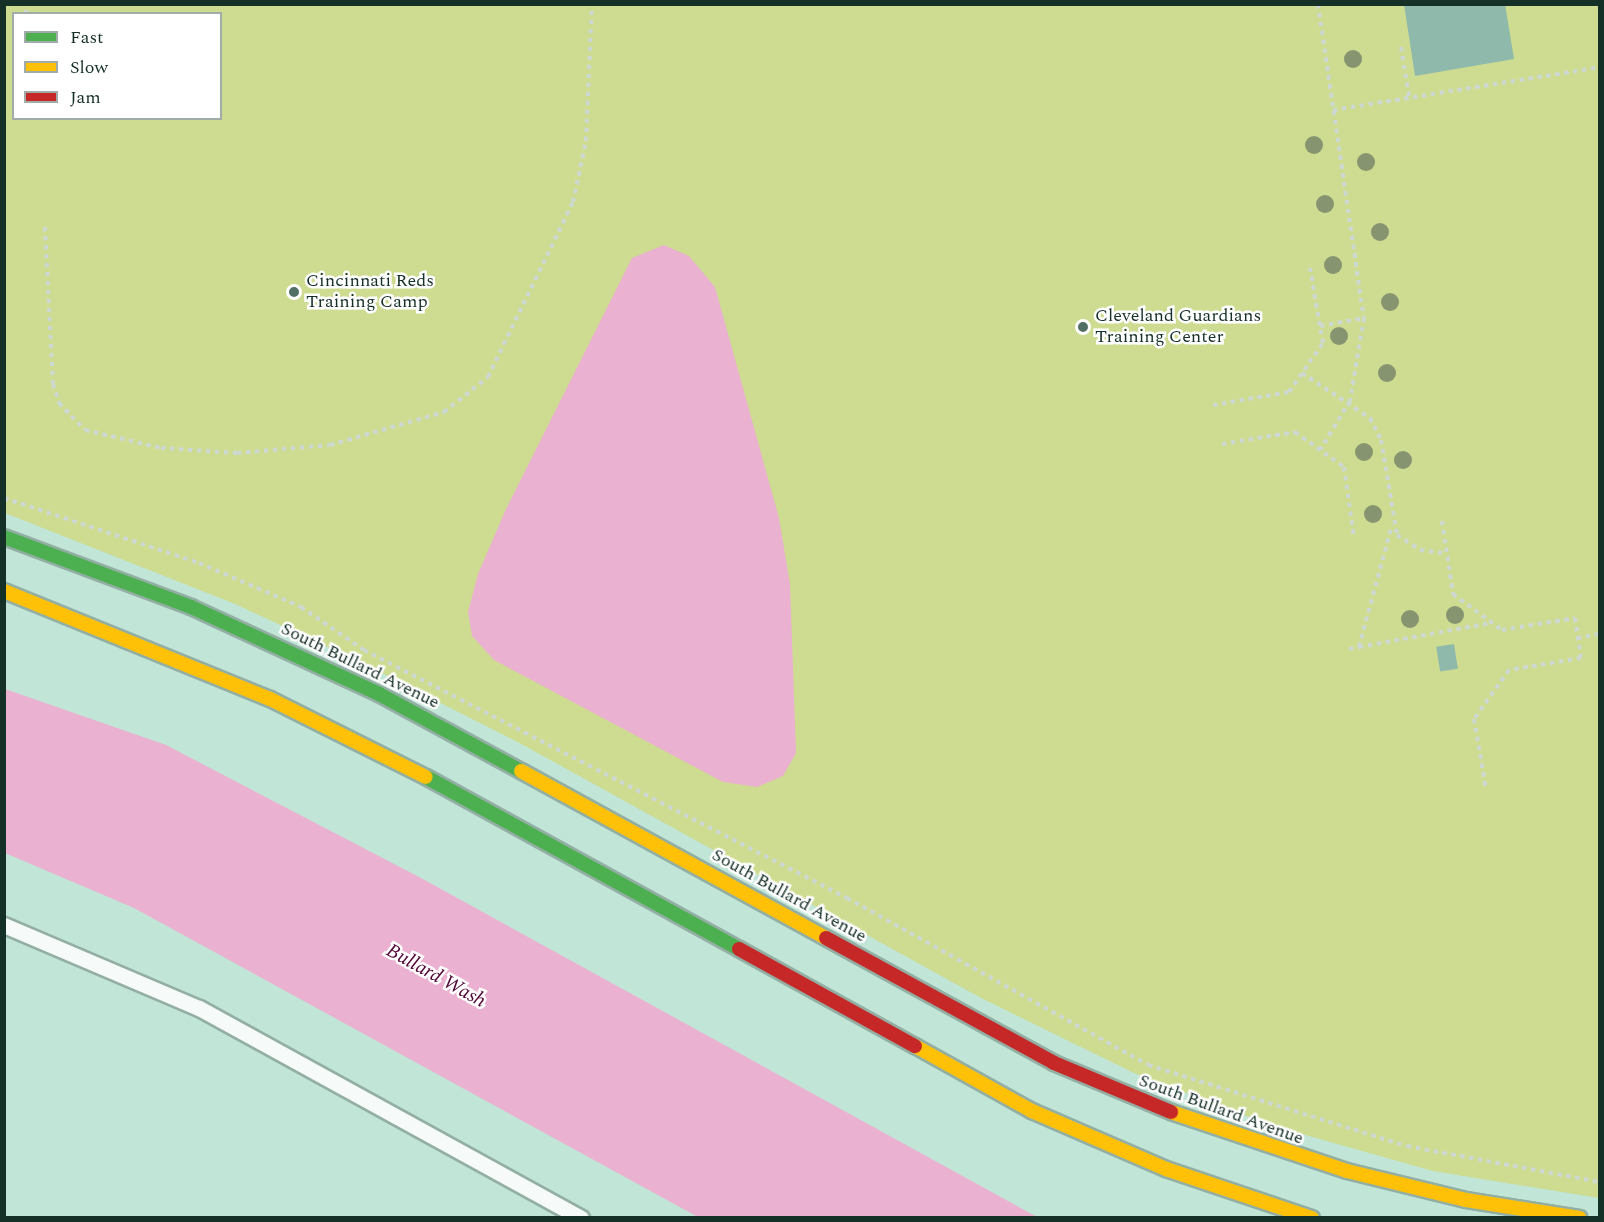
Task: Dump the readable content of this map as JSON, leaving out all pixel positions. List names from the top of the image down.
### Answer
{
  "streets": {
    "main road": ["South Bullard Avenue"]
  },
  "water": ["Bullard Wash"],
  "places": ["Cincinnati Reds Training Camp", "Cleveland Guardians Training Center"],
  "legend": ["Fast", "Slow", "Jam"]
}
